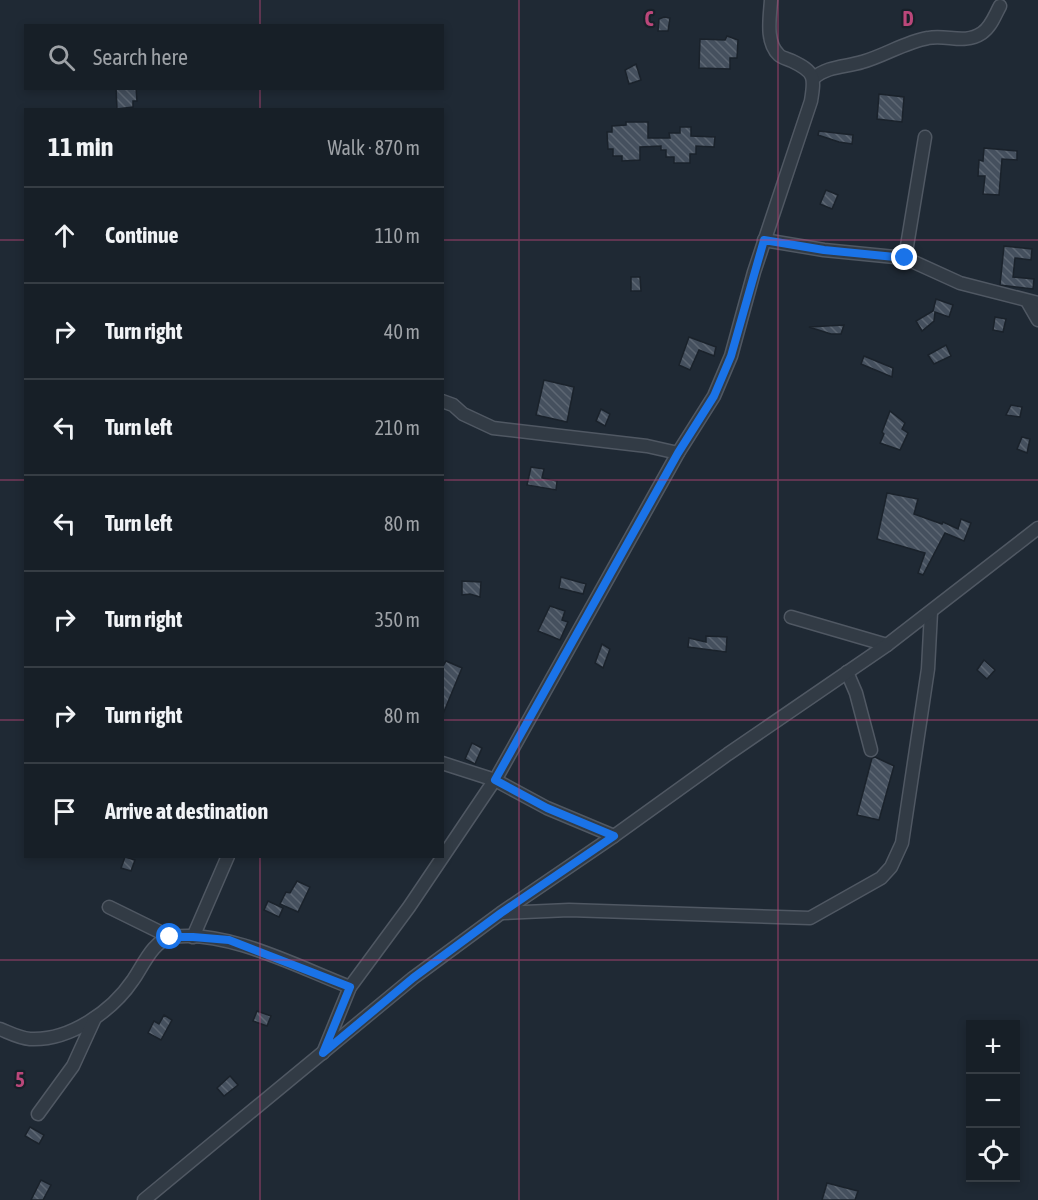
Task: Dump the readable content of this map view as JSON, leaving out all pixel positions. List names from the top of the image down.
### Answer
{
  "page": {
    "search": "Search here",
    "heading": ["11 min", "Walk · 870 m"],
    "list": [
      ["Continue", "110 m"],
      ["Turn right", "40 m"],
      ["Turn left", "210 m"],
      ["Turn left", "80 m"],
      ["Turn right", "350 m"],
      ["Turn right", "80 m"],
      "Arrive at destination"
    ],
    "map_buttons": ["+", "−"]
  },
  "grid": {
    "columns": ["C", "D"],
    "rows": ["5"]
  }
}
